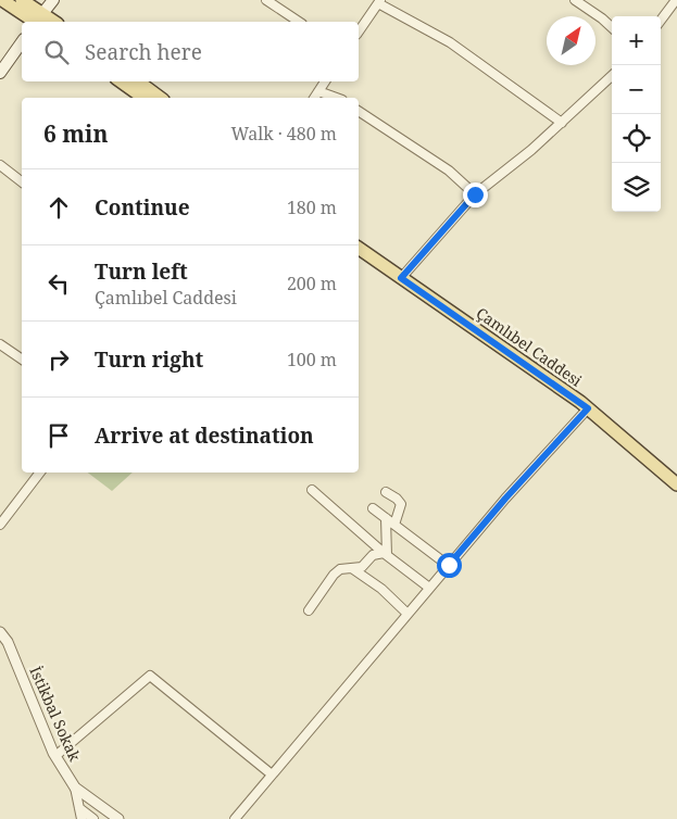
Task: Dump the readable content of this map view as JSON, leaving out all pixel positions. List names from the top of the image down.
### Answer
{
  "streets": {
    "main road": ["Çamlıbel Caddesi"],
    "street": ["İstikbal Sokak"]
  },
  "north": "top right",
  "page": {
    "map_buttons": ["+", "−"],
    "search": "Search here",
    "heading": ["6 min", "Walk · 480 m"],
    "list": [
      ["Continue", "180 m"],
      ["Turn left", "Çamlıbel Caddesi", "200 m"],
      ["Turn right", "100 m"],
      "Arrive at destination"
    ]
  }
}
